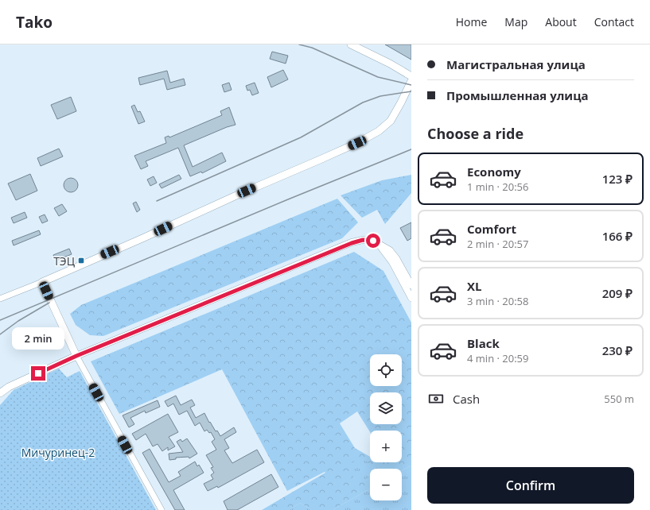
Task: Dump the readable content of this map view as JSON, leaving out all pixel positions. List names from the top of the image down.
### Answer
{
  "parks": ["Мичуринец-2"],
  "places": {
    "transit": ["ТЭЦ"]
  },
  "page": {
    "header": "Tako",
    "nav": [
      "Home",
      "Map",
      "About",
      "Contact"
    ],
    "banner": ["Магистральная улица", "Промышленная улица"],
    "heading": "Choose a ride",
    "list": [
      {
        "name": "Economy",
        "note": "1 min · 20:56",
        "value": "123 ₽"
      },
      {
        "name": "Comfort",
        "note": "2 min · 20:57",
        "value": "166 ₽"
      },
      {
        "name": "XL",
        "note": "3 min · 20:58",
        "value": "209 ₽"
      },
      {
        "name": "Black",
        "note": "4 min · 20:59",
        "value": "230 ₽"
      }
    ],
    "bubble": "2 min",
    "map_buttons": ["+", "−"],
    "pay": ["Cash", "550 m"],
    "buttons": "Confirm"
  }
}
